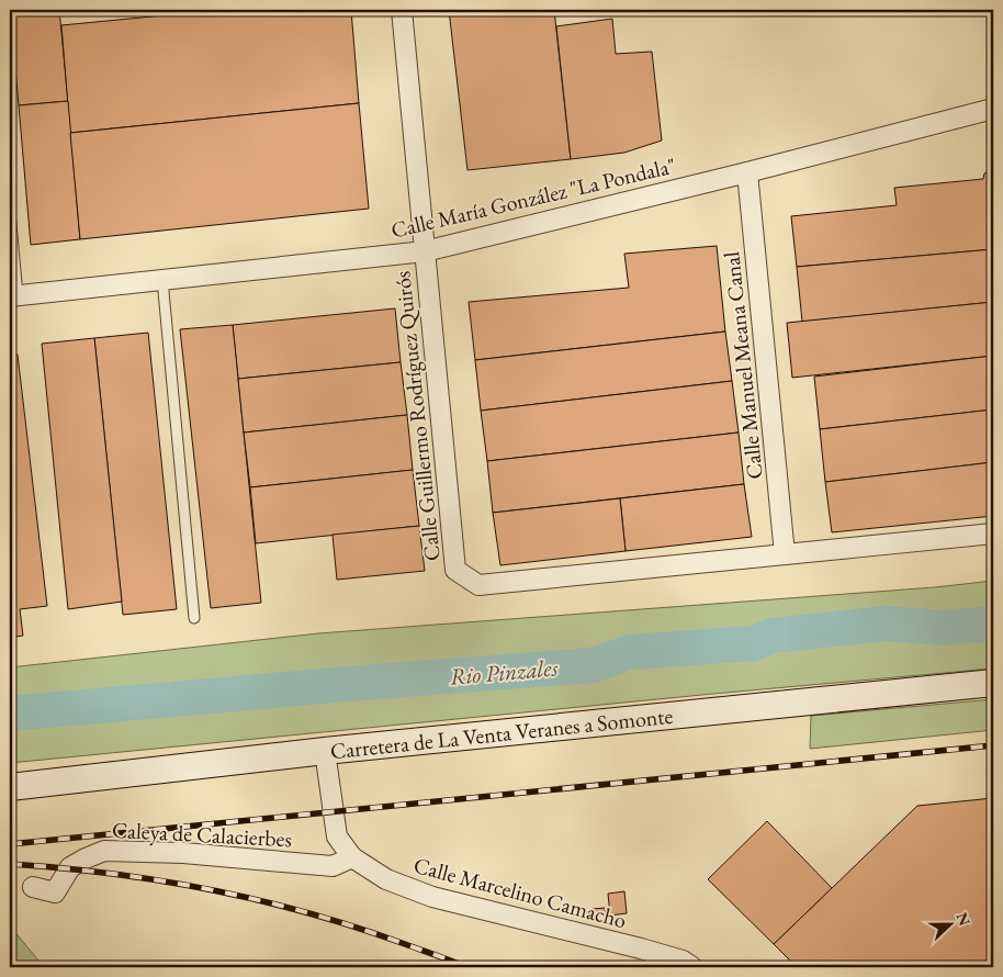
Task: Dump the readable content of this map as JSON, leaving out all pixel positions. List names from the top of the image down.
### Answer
{
  "streets": {
    "street": [
      "Calle María González \"La Pondala\"",
      "Calle Manuel Meana Canal",
      "Calle Guillermo Rodríguez Quirós",
      "Carretera de La Venta Veranes a Somonte",
      "Caleya de Calacierbes",
      "Calle Marcelino Camacho"
    ]
  },
  "crossings": [
    ["Calle María González \"La Pondala\"", "Calle Manuel Meana Canal"],
    ["Calle María González \"La Pondala\"", "Calle Guillermo Rodríguez Quirós"],
    ["Calle Manuel Meana Canal", "Calle Guillermo Rodríguez Quirós"],
    ["Carretera de La Venta Veranes a Somonte", "Calle Marcelino Camacho"],
    ["Caleya de Calacierbes", "Calle Marcelino Camacho"]
  ],
  "water": ["Rio Pinzales"],
  "north": "right"
}
